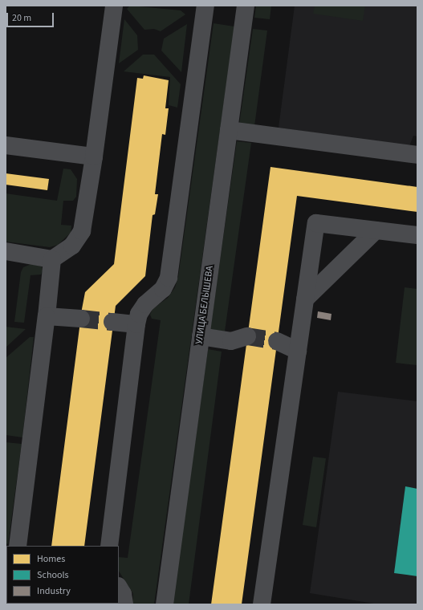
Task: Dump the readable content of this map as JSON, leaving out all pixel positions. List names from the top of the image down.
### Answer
{
  "streets": {
    "street": ["УЛИЦА БЕЛЫШЕВА"]
  },
  "legend": ["Homes", "Schools", "Industry"],
  "scale_bar": "20 m"
}
